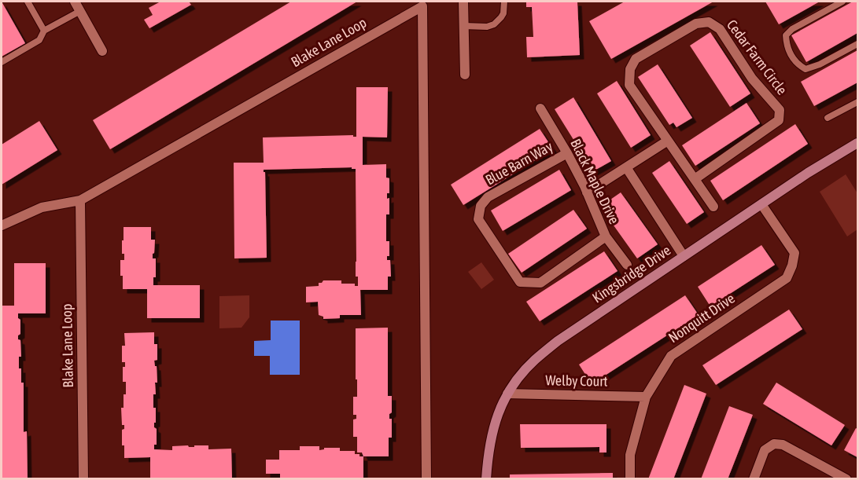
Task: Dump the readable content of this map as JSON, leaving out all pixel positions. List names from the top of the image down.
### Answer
{
  "streets": {
    "street": [
      "Blake Lane Loop",
      "Cedar Farm Circle",
      "Blue Barn Way",
      "Black Maple Drive",
      "Kingsbridge Drive",
      "Nonquitt Drive",
      "Welby Court"
    ]
  },
  "crossings": [
    ["Blue Barn Way", "Black Maple Drive"],
    ["Kingsbridge Drive", "Nonquitt Drive"],
    ["Kingsbridge Drive", "Welby Court"],
    ["Nonquitt Drive", "Welby Court"]
  ]
}
